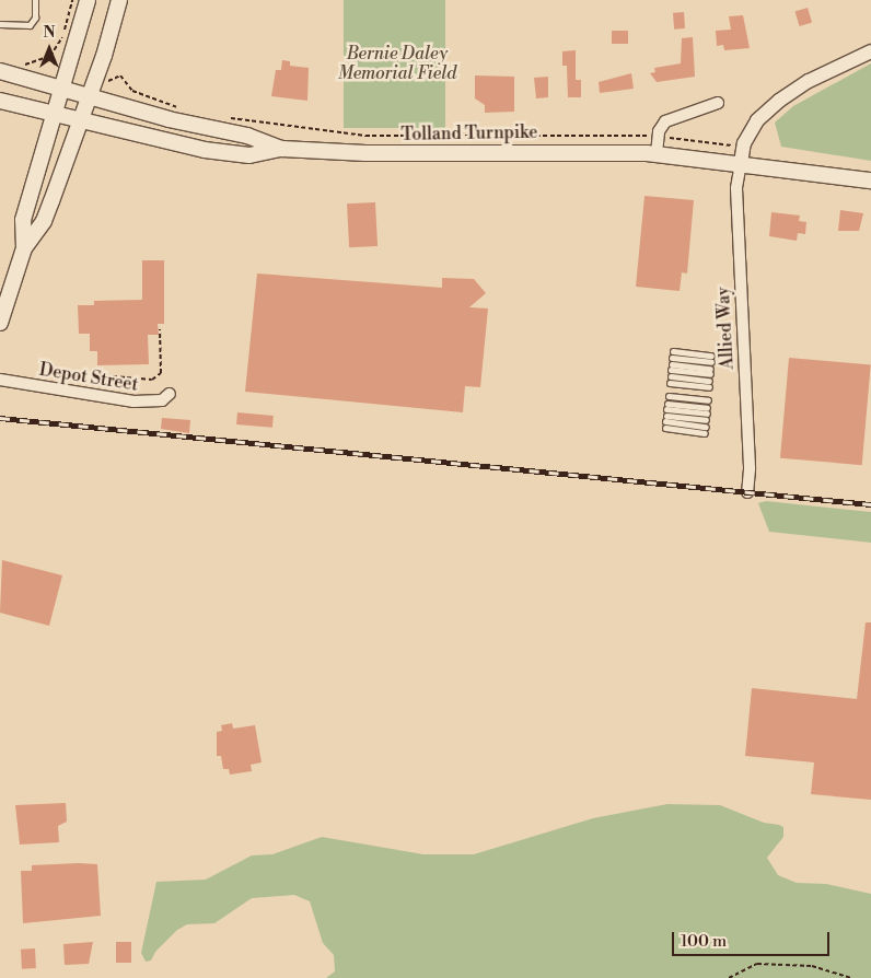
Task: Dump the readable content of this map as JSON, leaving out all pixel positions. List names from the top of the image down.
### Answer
{
  "streets": {
    "main road": ["Tolland Turnpike"],
    "street": ["Allied Way", "Depot Street"]
  },
  "crossings": [
    ["Tolland Turnpike", "Allied Way"]
  ],
  "parks": ["Bernie Daley Memorial Field"],
  "scale_bar": "100 m",
  "north": "top"
}
